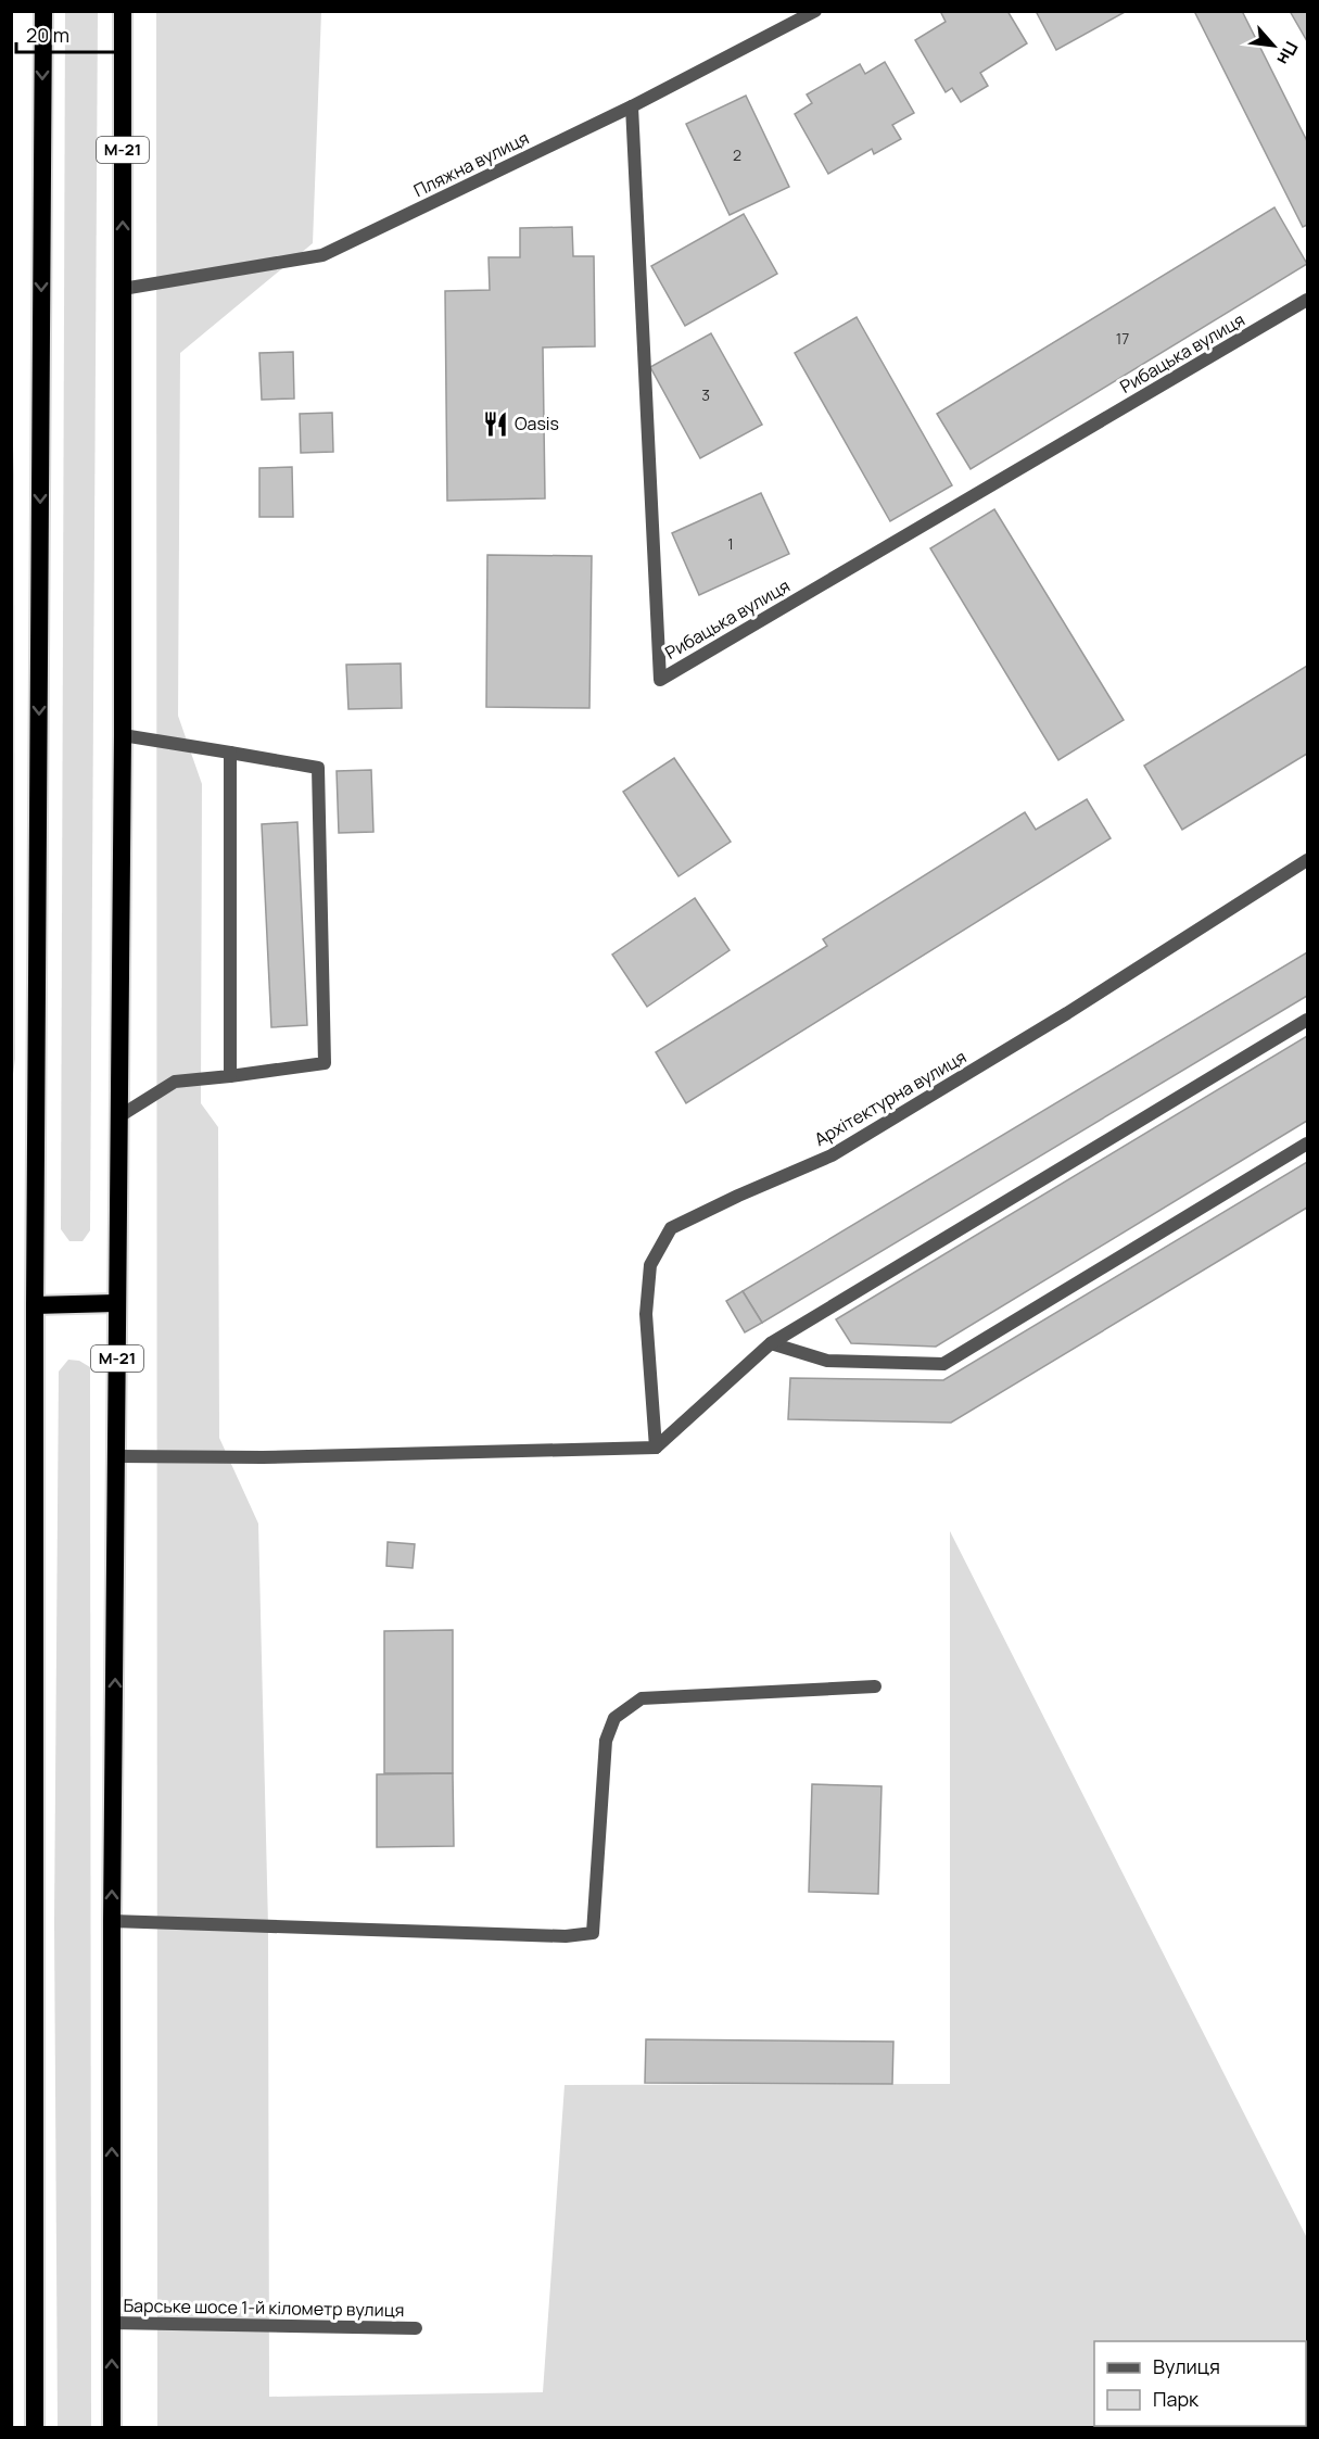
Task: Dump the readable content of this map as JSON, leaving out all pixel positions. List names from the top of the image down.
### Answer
{
  "streets": {
    "highway": ["М-21"],
    "street": [
      "Пляжна вулиця",
      "Рибацька вулиця",
      "Архітектурна вулиця",
      "Барське шосе 1-й кілометр вулиця"
    ]
  },
  "crossings": [
    ["М-21", "Пляжна вулиця"],
    ["М-21", "Барське шосе 1-й кілометр вулиця"],
    ["Пляжна вулиця", "Рибацька вулиця"]
  ],
  "places": {
    "restaurant": ["Oasis"]
  },
  "house_numbers": [
    "2",
    "17",
    "3",
    "1"
  ],
  "legend": ["Вулиця", "Парк"],
  "scale_bar": "20 m",
  "north": "bottom right"
}
